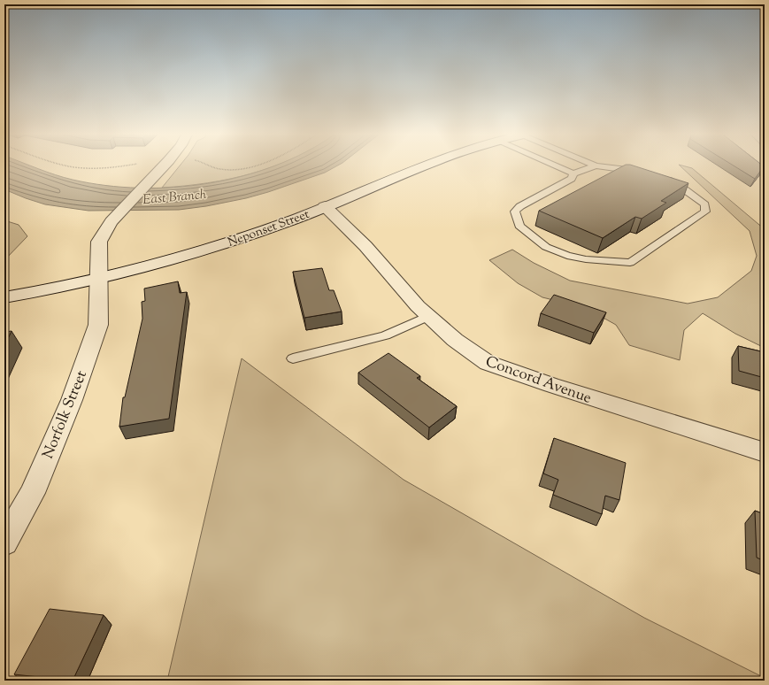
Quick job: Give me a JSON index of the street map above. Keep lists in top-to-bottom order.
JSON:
{
  "streets": {
    "street": ["Neponset Street", "Concord Avenue", "Norfolk Street"]
  },
  "crossings": [
    ["Neponset Street", "Concord Avenue"],
    ["Neponset Street", "Norfolk Street"]
  ],
  "water": ["East Branch"]
}
